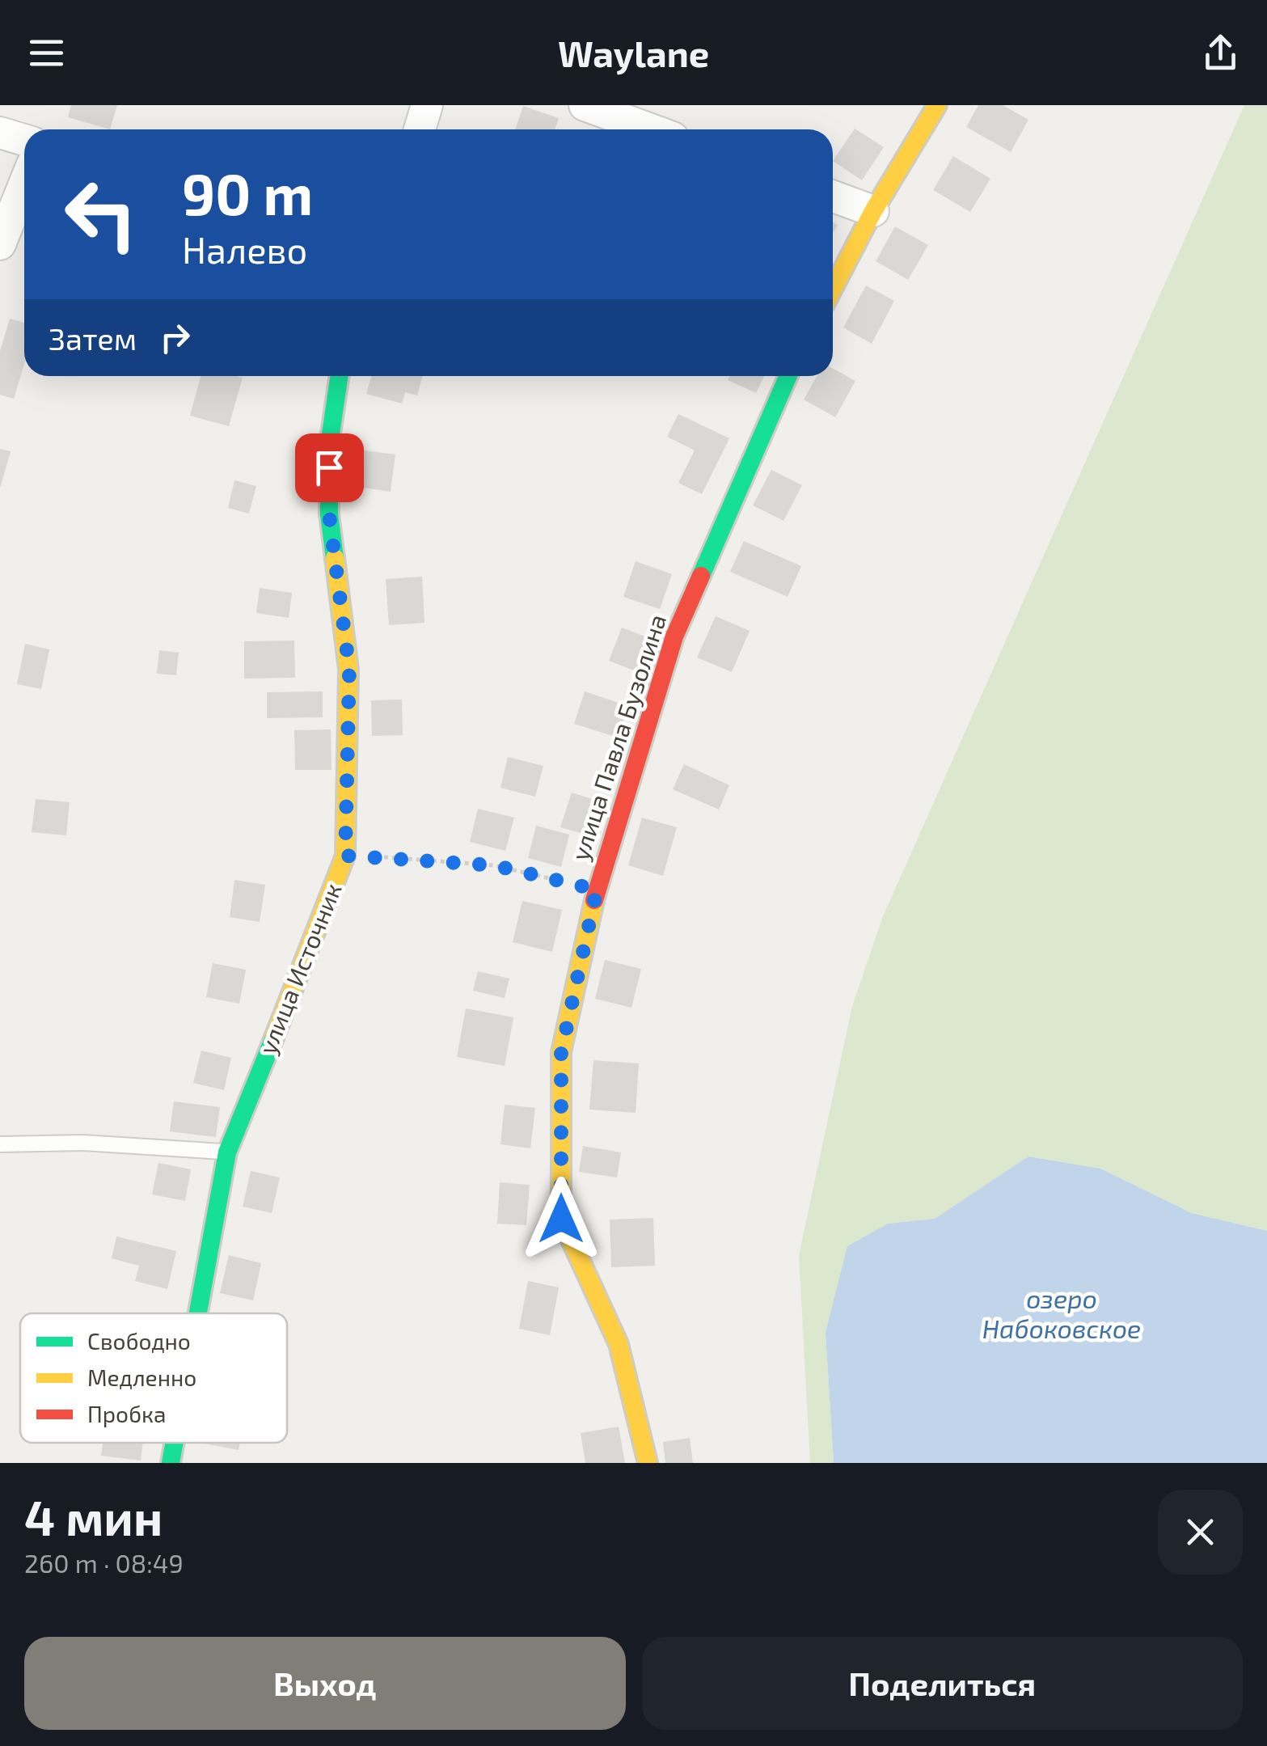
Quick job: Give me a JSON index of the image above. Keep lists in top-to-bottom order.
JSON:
{
  "streets": {
    "street": ["улица Павла Бузолина", "улица Источник"]
  },
  "water": ["озеро Набоковское"],
  "legend": ["Свободно", "Медленно", "Пробка"],
  "page": {
    "header": "Waylane",
    "turn": ["90 m", "Налево"],
    "then": "Затем",
    "heading": ["4 мин", "260 m · 08:49"],
    "buttons": ["Выход", "Поделиться"]
  }
}
